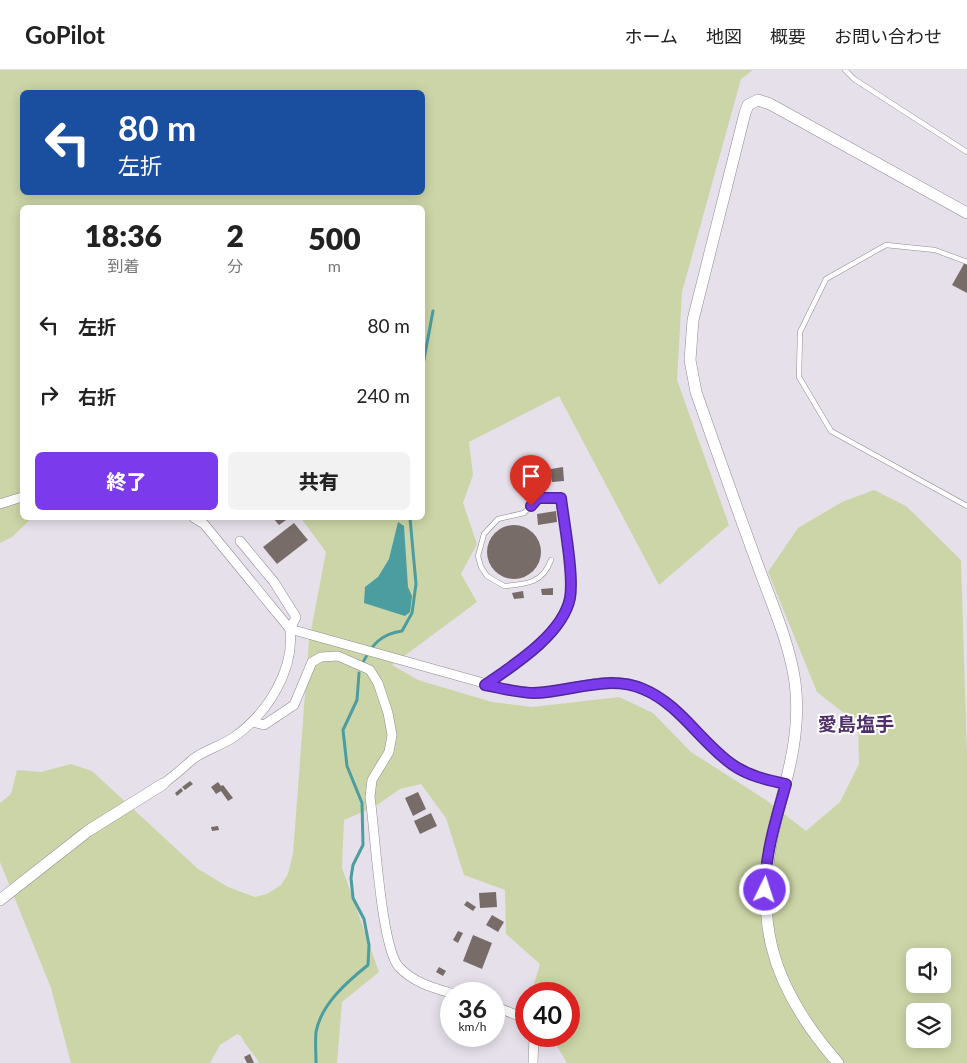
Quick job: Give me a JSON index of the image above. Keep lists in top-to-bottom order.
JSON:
{
  "districts": ["愛島塩手"],
  "page": {
    "header": "GoPilot",
    "nav": [
      "ホーム",
      "地図",
      "概要",
      "お問い合わせ"
    ],
    "turn": ["80 m", "左折"],
    "eta": [
      "18:36",
      "到着",
      "2",
      "分",
      "500",
      "m"
    ],
    "list": [
      {
        "name": "左折",
        "value": "80 m"
      },
      {
        "name": "右折",
        "value": "240 m"
      }
    ],
    "buttons": ["終了", "共有"],
    "speed": "36 km/h",
    "limit": "40"
  }
}
